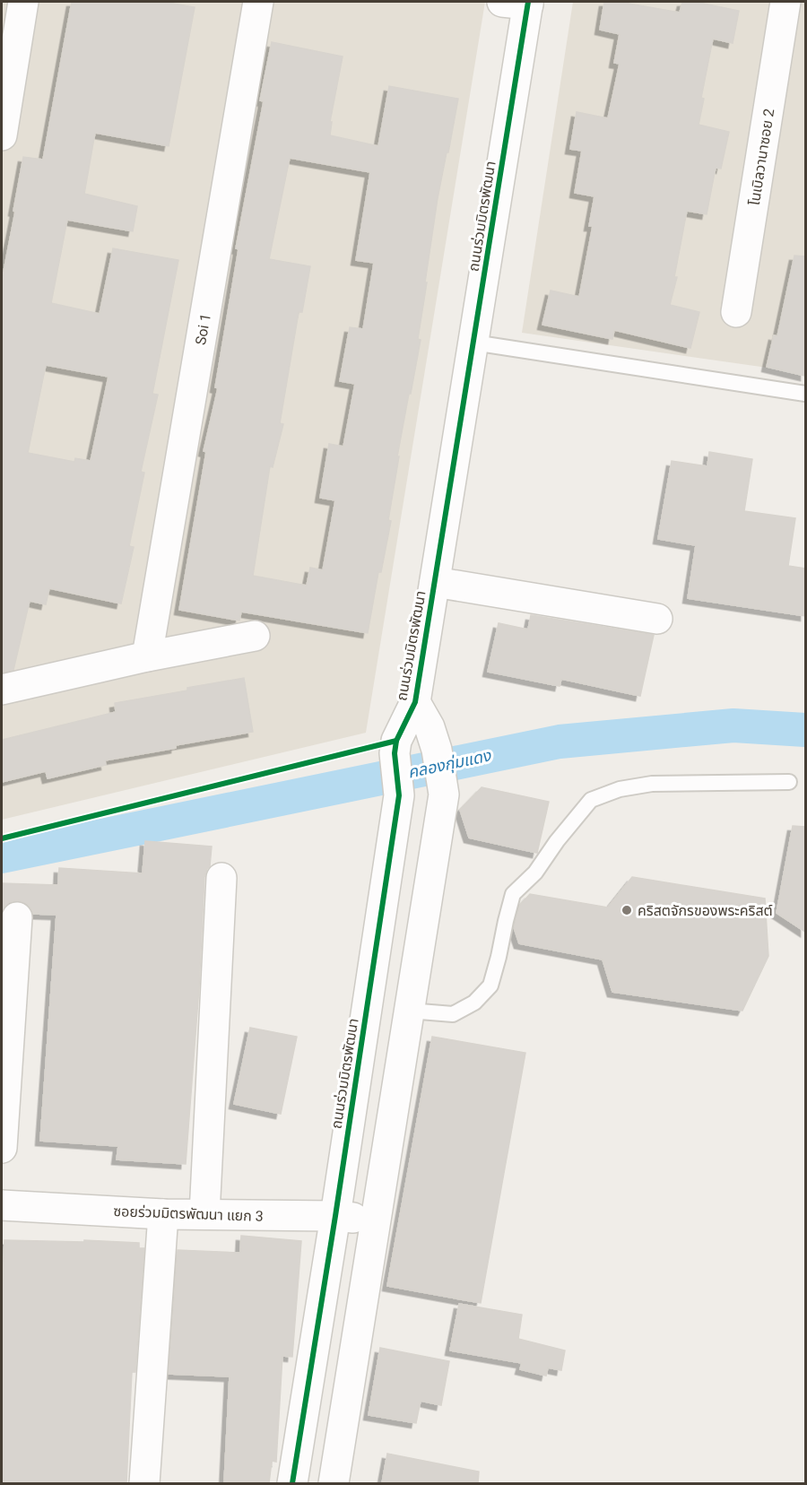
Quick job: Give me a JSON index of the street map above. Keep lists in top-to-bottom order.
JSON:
{
  "streets": {
    "street": [
      "โนเบิลวานาซอย 2",
      "ถนนร่วมมิตรพัฒนา",
      "Soi 1",
      "ซอยร่วมมิตรพัฒนา แยก 3"
    ]
  },
  "crossings": [
    ["ถนนร่วมมิตรพัฒนา", "ซอยร่วมมิตรพัฒนา แยก 3"]
  ],
  "water": ["คลองกุ่มแดง"],
  "places": ["คริสตจักรของพระคริสต์"]
}
